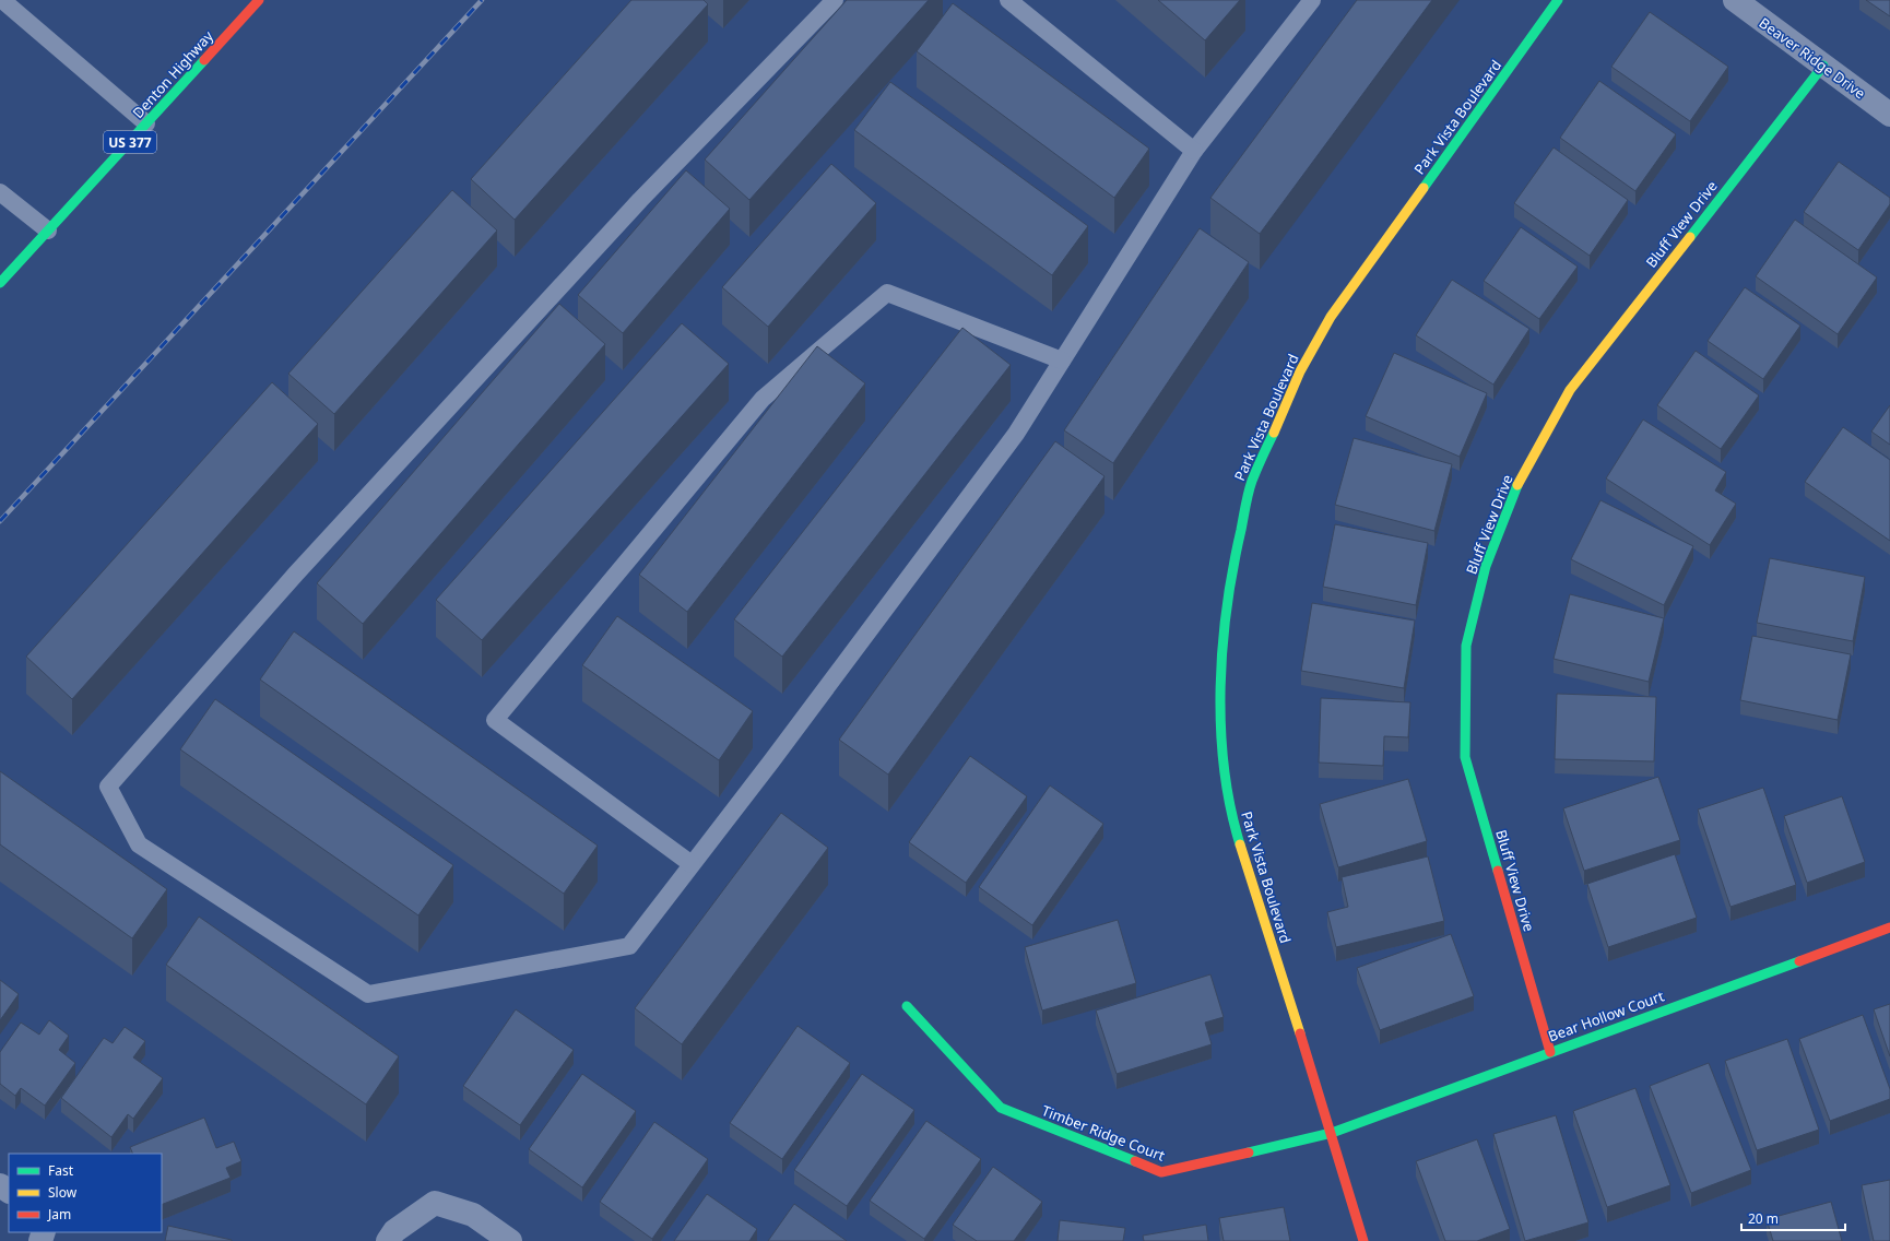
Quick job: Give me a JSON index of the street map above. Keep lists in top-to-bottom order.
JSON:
{
  "streets": {
    "street": [
      "Beaver Ridge Drive",
      "Denton Highway",
      "Park Vista Boulevard",
      "US 377",
      "Bluff View Drive",
      "Bear Hollow Court",
      "Timber Ridge Court"
    ]
  },
  "crossings": [
    ["Beaver Ridge Drive", "Bluff View Drive"],
    ["Park Vista Boulevard", "Bear Hollow Court"],
    ["Park Vista Boulevard", "Timber Ridge Court"],
    ["Bluff View Drive", "Bear Hollow Court"],
    ["Bear Hollow Court", "Timber Ridge Court"]
  ],
  "legend": ["Fast", "Slow", "Jam"],
  "scale_bar": "20 m"
}
